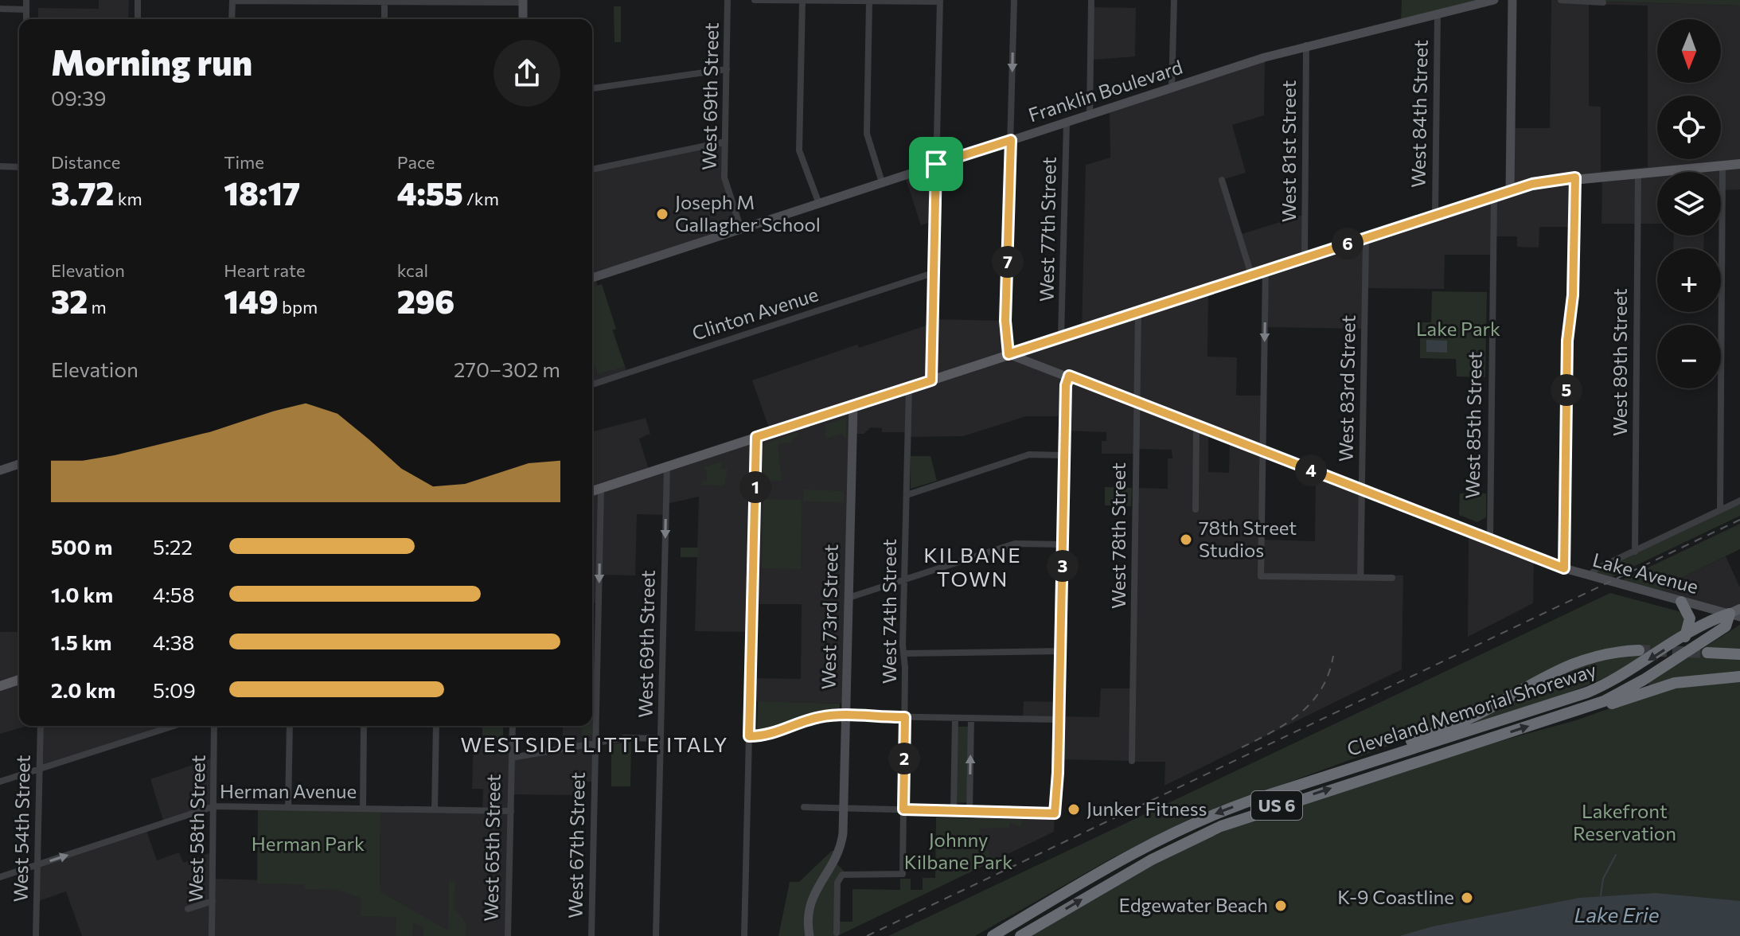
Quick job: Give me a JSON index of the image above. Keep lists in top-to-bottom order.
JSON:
{
  "streets": {
    "highway": ["Cleveland Memorial Shoreway", "US 6"],
    "street": [
      "Franklin Boulevard",
      "West 69th Street",
      "West 84th Street",
      "West 81st Street",
      "West 77th Street",
      "Clinton Avenue",
      "West 89th Street",
      "West 83rd Street",
      "West 85th Street",
      "West 78th Street",
      "Lake Avenue",
      "West 74th Street",
      "West 73rd Street",
      "Herman Avenue",
      "West 54th Street",
      "West 58th Street",
      "West 67th Street",
      "West 65th Street"
    ]
  },
  "crossings": [
    ["Franklin Boulevard", "West 69th Street"],
    ["Franklin Boulevard", "West 84th Street"],
    ["Franklin Boulevard", "West 81st Street"],
    ["Franklin Boulevard", "West 77th Street"],
    ["West 83rd Street", "Lake Avenue"],
    ["West 85th Street", "Lake Avenue"],
    ["West 78th Street", "Lake Avenue"],
    ["Lake Avenue", "Cleveland Memorial Shoreway"],
    ["Herman Avenue", "West 54th Street"],
    ["Herman Avenue", "West 58th Street"],
    ["Herman Avenue", "West 65th Street"]
  ],
  "one_way": ["West 69th Street", "Herman Avenue", "West 67th Street"],
  "districts": ["KILBANE TOWN", "WESTSIDE LITTLE ITALY"],
  "water": ["Lake Erie"],
  "parks": [
    "Lake Park",
    "Lakefront Reservation",
    "Johnny Kilbane Park",
    "Herman Park"
  ],
  "places": [
    "Joseph M Gallagher School",
    "78th Street Studios",
    "Junker Fitness",
    "K-9 Coastline",
    "Edgewater Beach"
  ],
  "north": "bottom",
  "page": {
    "map_buttons": ["+", "−"],
    "heading": ["Morning run", "09:39"],
    "stats": [
      ["Distance", "3.72 km"],
      ["Time", "18:17"],
      ["Pace", "4:55 /km"],
      ["Elevation", "32 m"],
      ["Heart rate", "149 bpm"],
      ["kcal", "296"]
    ],
    "pins": [
      "6",
      "7",
      "5",
      "4",
      "1",
      "3",
      "2"
    ],
    "chart": ["Elevation", "270–302 m"],
    "list": [
      {
        "name": "500 m",
        "note": "5:22"
      },
      {
        "name": "1.0 km",
        "note": "4:58"
      },
      {
        "name": "1.5 km",
        "note": "4:38"
      },
      {
        "name": "2.0 km",
        "note": "5:09"
      }
    ]
  }
}
